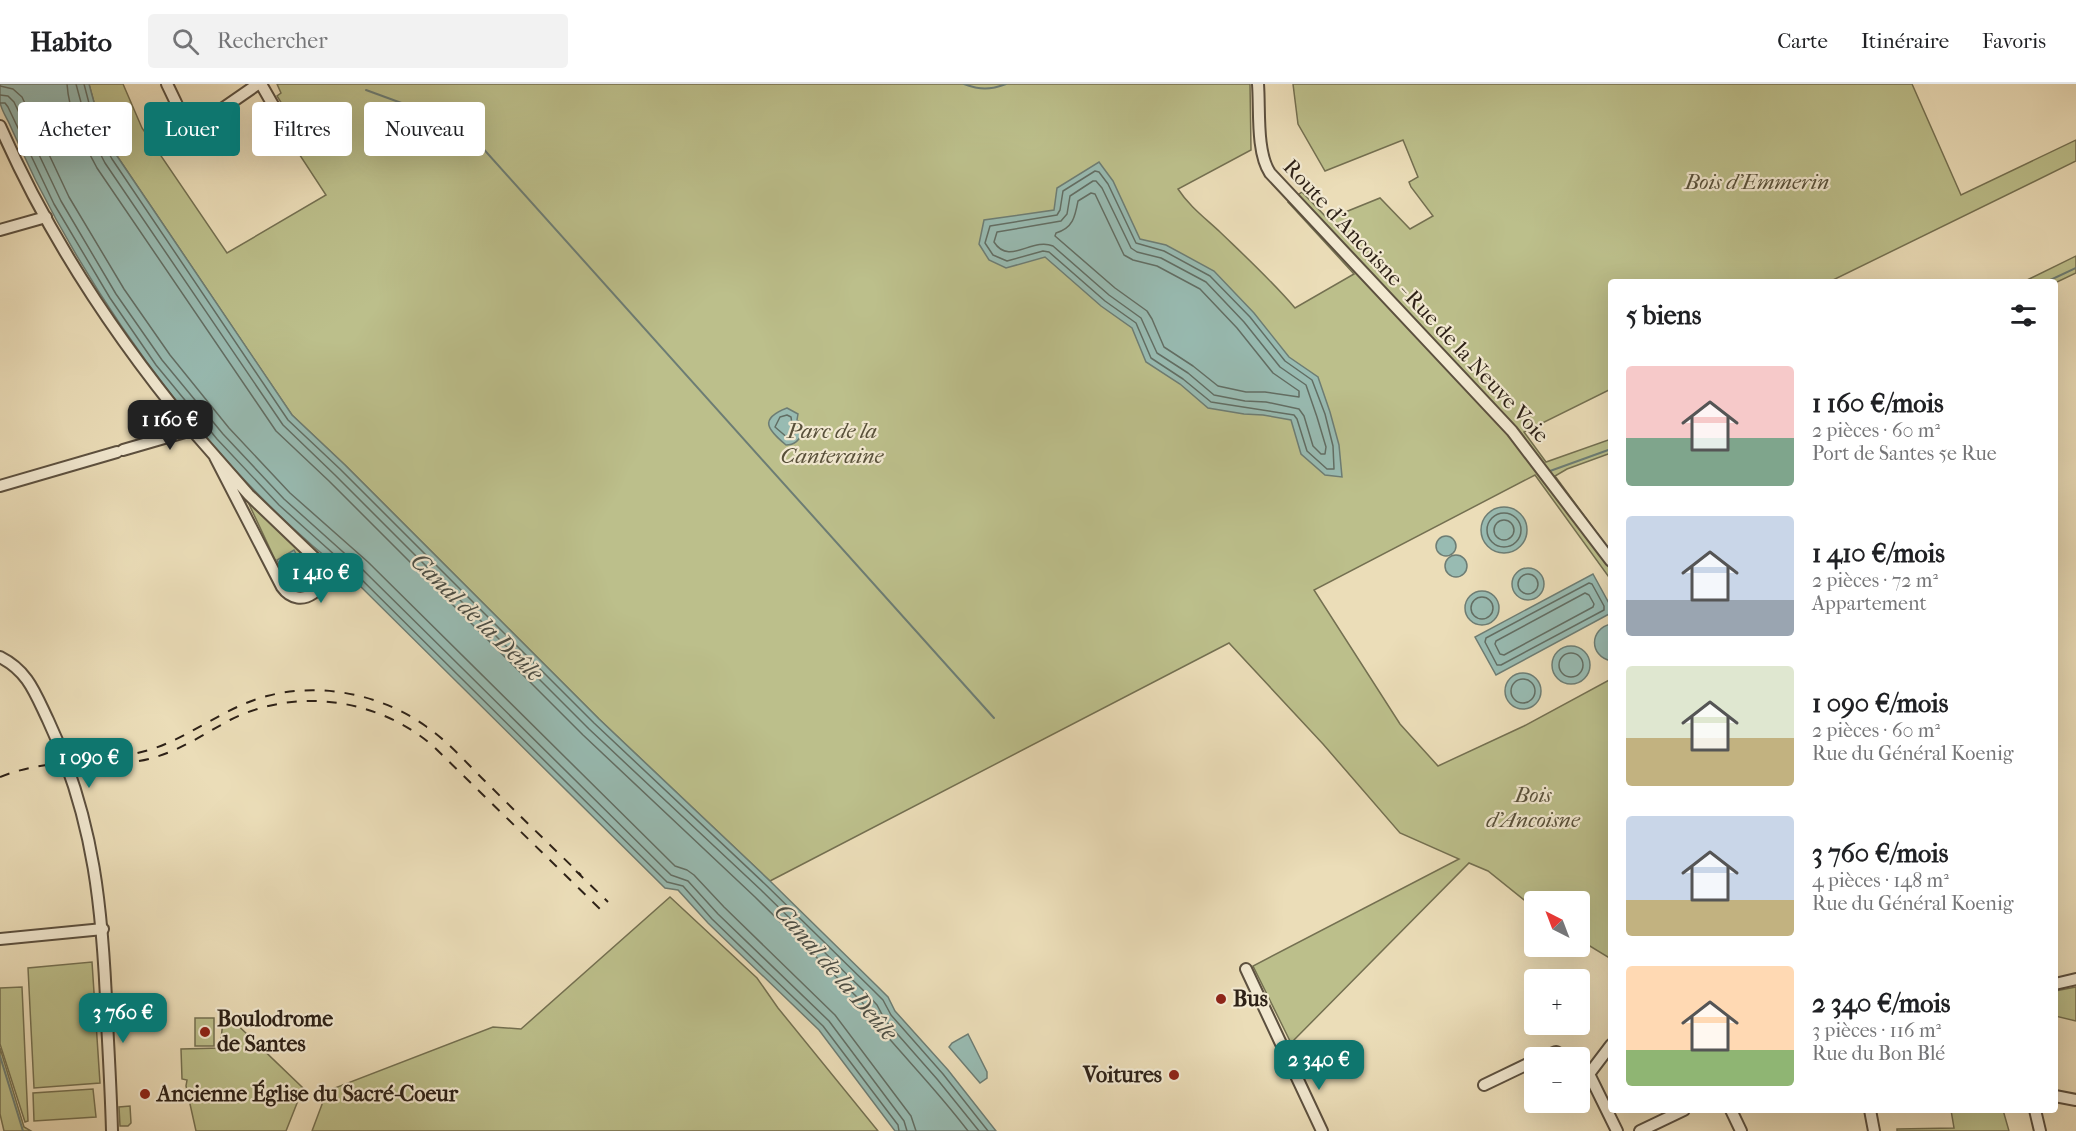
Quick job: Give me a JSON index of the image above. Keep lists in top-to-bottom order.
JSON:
{
  "streets": {
    "street": ["Route d'Ancoisne - Rue de la Neuve Voie"]
  },
  "water": ["Canal de la Deûle"],
  "parks": ["Bois d'Emmerin", "Parc de la Canteraine", "Bois d'Ancoisne"],
  "places": [
    "Bus",
    "Boulodrome de Santes",
    "Voitures",
    "Ancienne Église du Sacré-Coeur"
  ],
  "north": "top left",
  "page": {
    "header": "Habito",
    "search": "Rechercher",
    "nav": ["Carte", "Itinéraire", "Favoris"],
    "chip": [
      "Acheter",
      "Louer",
      "Filtres",
      "Nouveau"
    ],
    "heading": "5 biens",
    "list": [
      {
        "name": "1 160 €/mois",
        "note": "2 pièces · 60 m² · Port de Santes 5e Rue"
      },
      {
        "name": "1 410 €/mois",
        "note": "2 pièces · 72 m² · Appartement"
      },
      {
        "name": "1 090 €/mois",
        "note": "2 pièces · 60 m² · Rue du Général Koenig"
      },
      {
        "name": "3 760 €/mois",
        "note": "4 pièces · 148 m² · Rue du Général Koenig"
      },
      {
        "name": "2 340 €/mois",
        "note": "3 pièces · 116 m² · Rue du Bon Blé"
      }
    ],
    "price": [
      "1 160 €",
      "1 410 €",
      "1 090 €",
      "3 760 €",
      "2 340 €"
    ],
    "map_buttons": ["+", "−"]
  }
}
